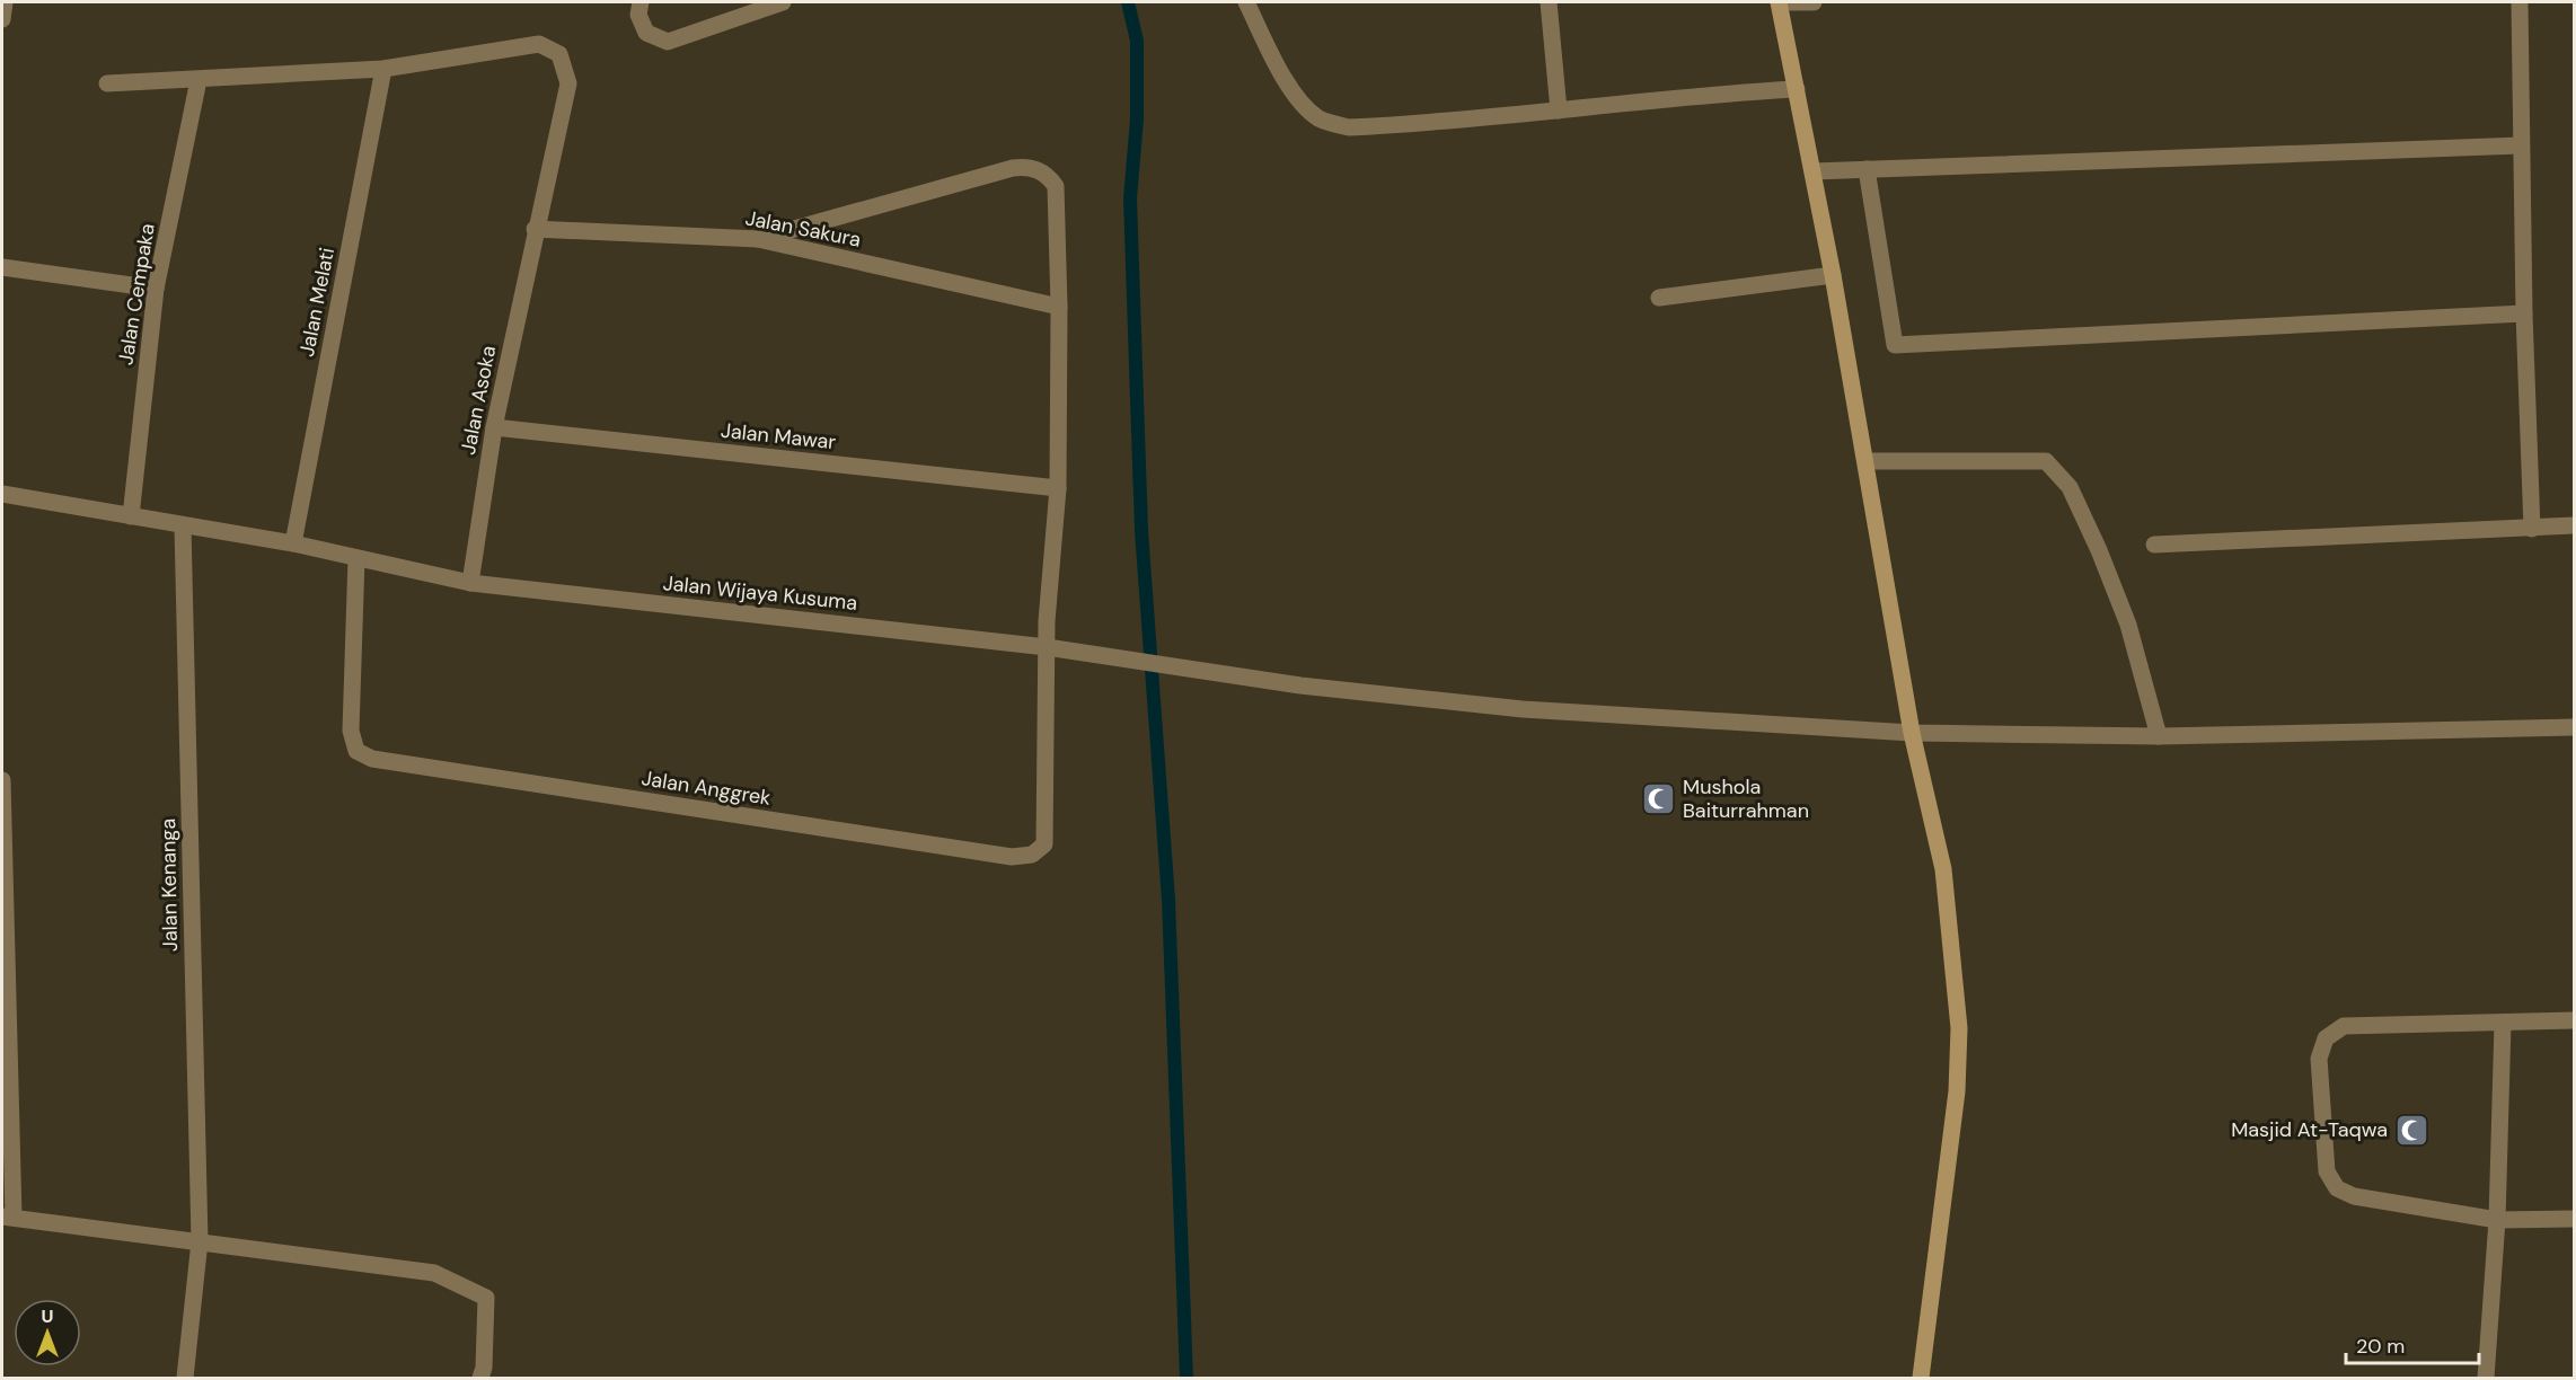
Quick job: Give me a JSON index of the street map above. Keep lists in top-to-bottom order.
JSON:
{
  "streets": {
    "street": [
      "Jalan Sakura",
      "Jalan Cempaka",
      "Jalan Melati",
      "Jalan Asoka",
      "Jalan Mawar",
      "Jalan Wijaya Kusuma",
      "Jalan Anggrek",
      "Jalan Kenanga"
    ]
  },
  "crossings": [
    ["Jalan Sakura", "Jalan Asoka"],
    ["Jalan Cempaka", "Jalan Asoka"],
    ["Jalan Cempaka", "Jalan Wijaya Kusuma"],
    ["Jalan Melati", "Jalan Asoka"],
    ["Jalan Melati", "Jalan Wijaya Kusuma"],
    ["Jalan Asoka", "Jalan Mawar"],
    ["Jalan Asoka", "Jalan Wijaya Kusuma"],
    ["Jalan Wijaya Kusuma", "Jalan Anggrek"],
    ["Jalan Wijaya Kusuma", "Jalan Kenanga"]
  ],
  "places": {
    "mosque": ["Mushola Baiturrahman", "Masjid At-Taqwa"]
  },
  "scale_bar": "20 m",
  "north": "top"
}
